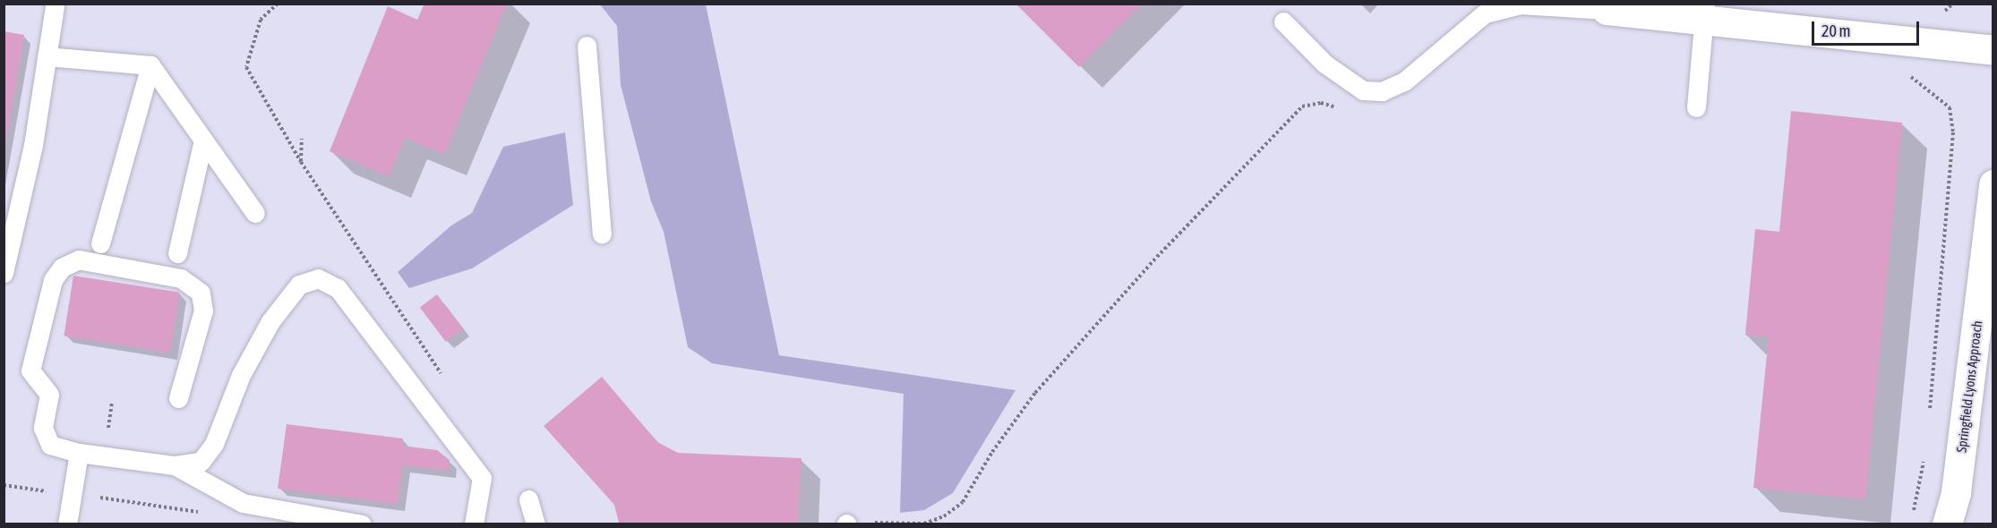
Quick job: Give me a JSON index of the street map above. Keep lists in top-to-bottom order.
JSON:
{
  "streets": {
    "street": ["Springfield Lyons Approach"]
  },
  "scale_bar": "20 m"
}
